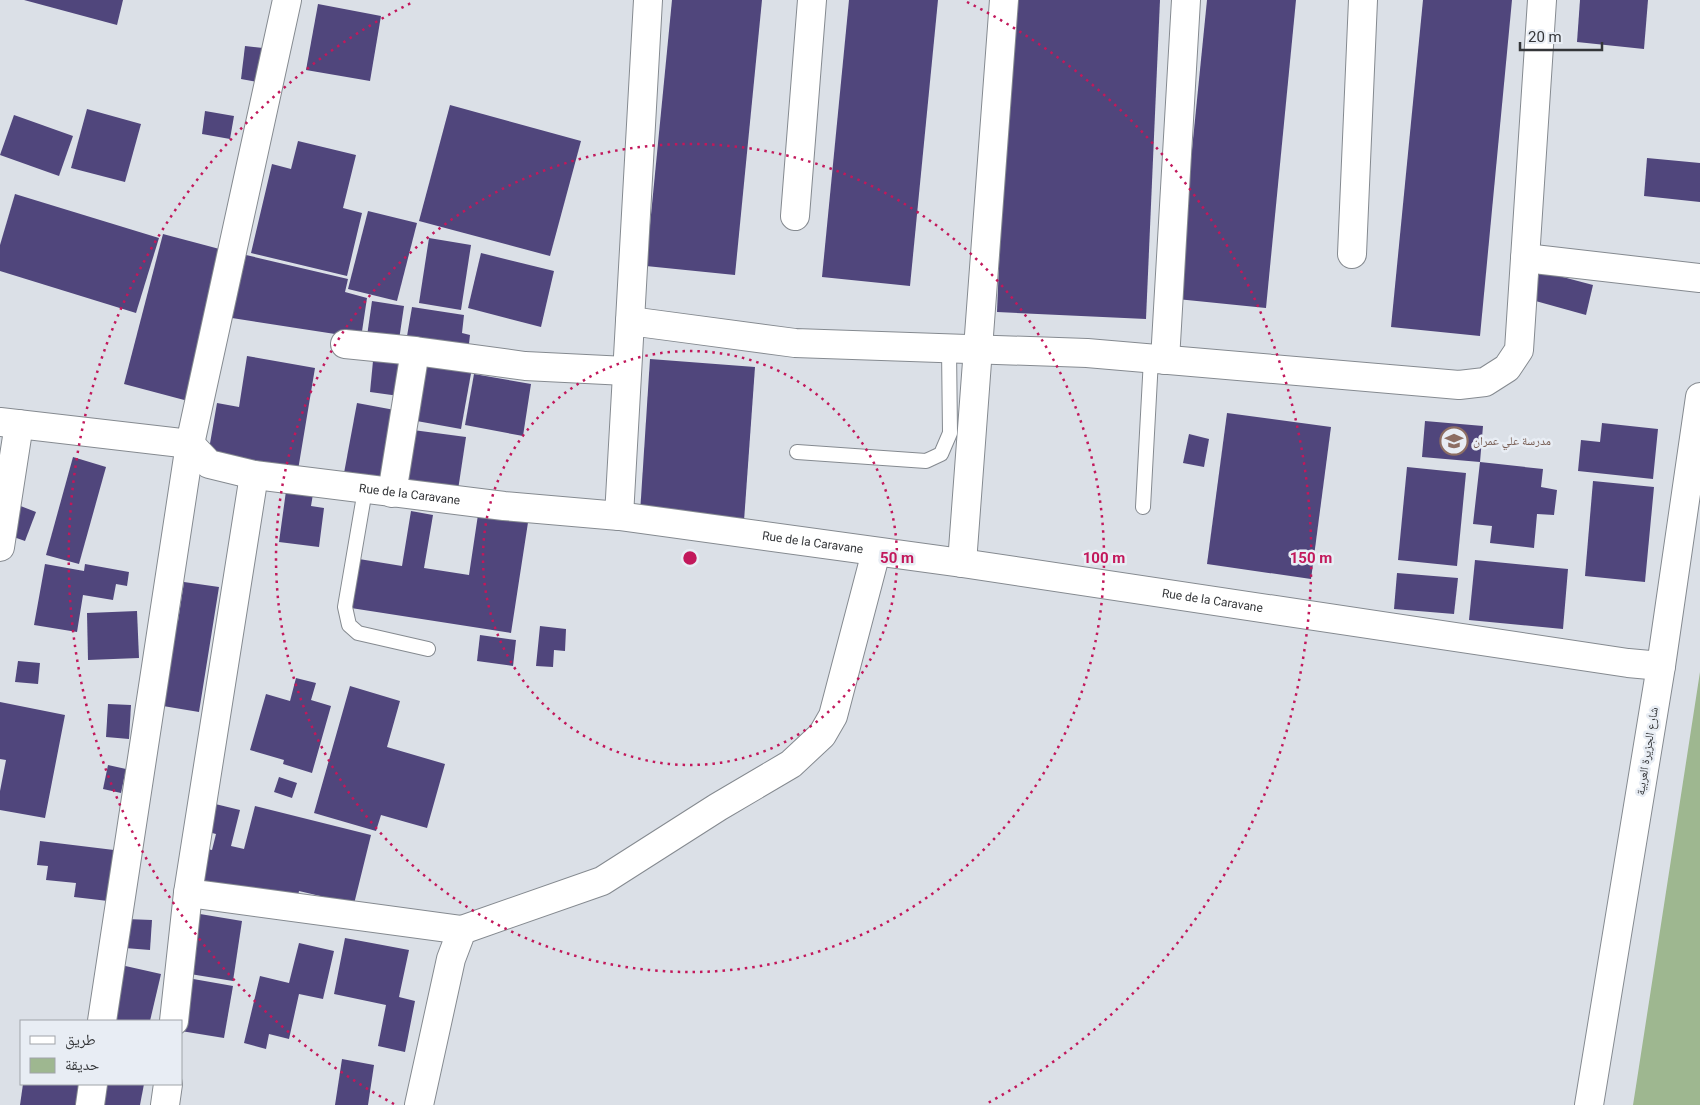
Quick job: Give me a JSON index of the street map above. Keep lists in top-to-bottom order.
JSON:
{
  "streets": {
    "street": ["Rue de la Caravane", "شارع الجزيرة العربية"]
  },
  "crossings": [
    ["Rue de la Caravane", "شارع الجزيرة العربية"]
  ],
  "places": {
    "school or university": ["مدرسة علي عمران"]
  },
  "legend": ["طريق", "حديقة"],
  "scale_bar": "20 m",
  "rings": ["50 m", "100 m", "150 m"]
}
